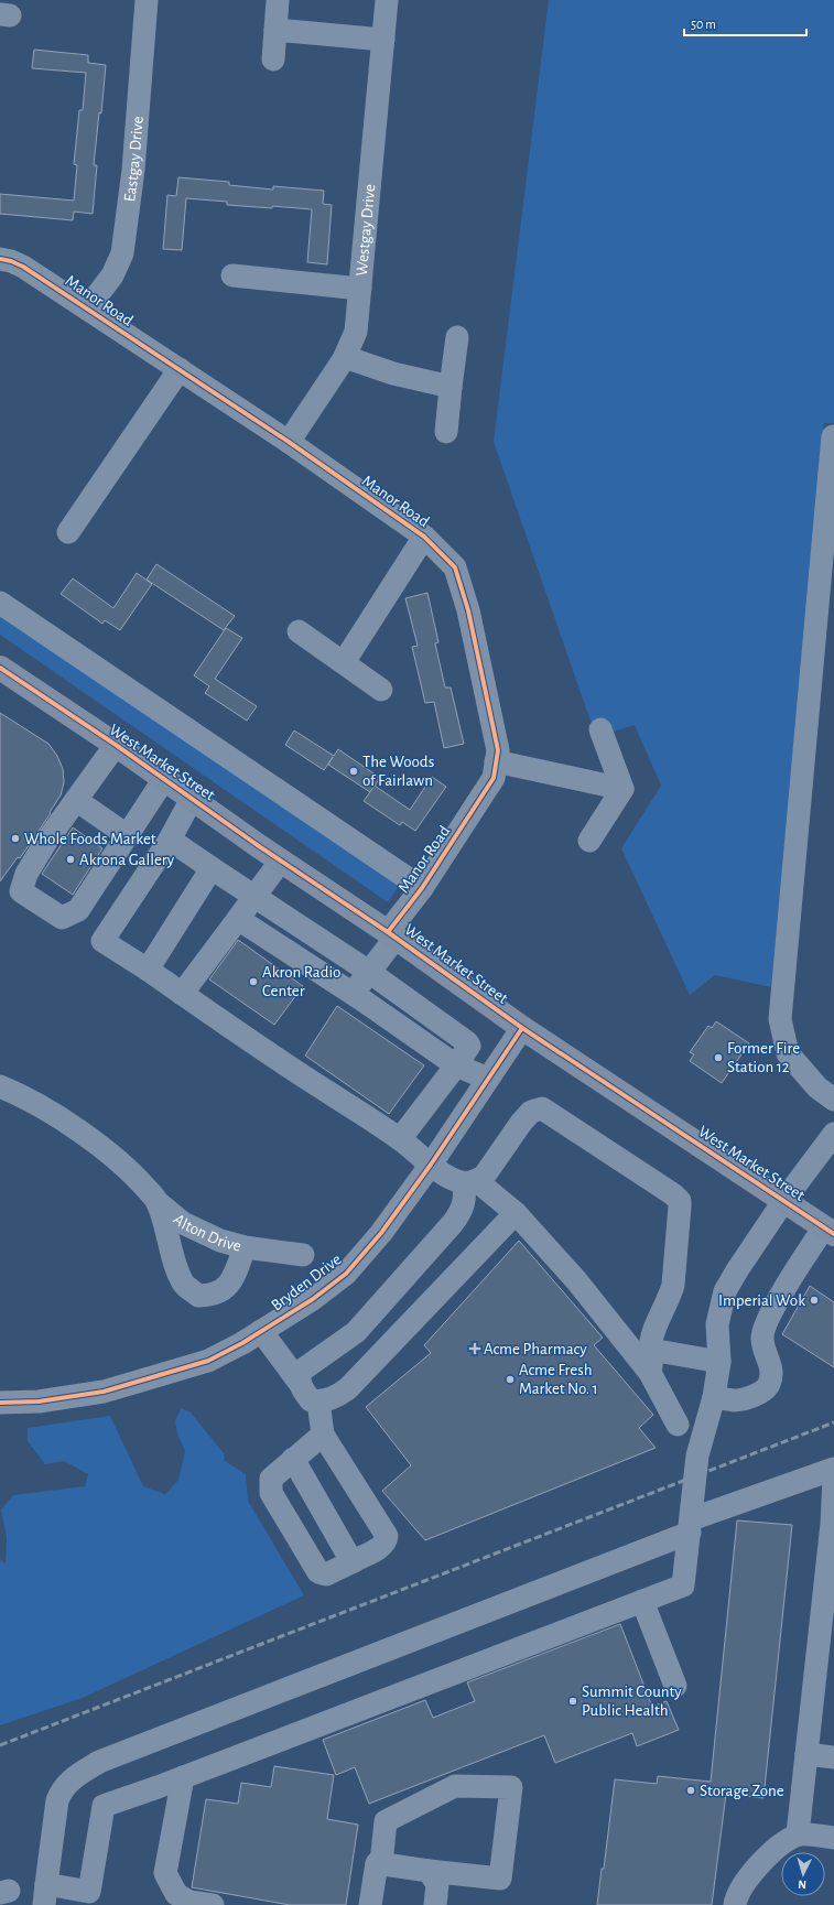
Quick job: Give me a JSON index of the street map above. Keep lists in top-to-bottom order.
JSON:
{
  "streets": {
    "main road": ["West Market Street"],
    "street": [
      "Eastgay Drive",
      "Westgay Drive",
      "Manor Road",
      "Alton Drive",
      "Bryden Drive"
    ]
  },
  "crossings": [
    ["Eastgay Drive", "Manor Road"],
    ["Westgay Drive", "Manor Road"],
    ["Manor Road", "West Market Street"],
    ["West Market Street", "Bryden Drive"]
  ],
  "places": {
    "other": [
      "The Woods of Fairlawn",
      "Whole Foods Market",
      "Akrona Gallery",
      "Akron Radio Center",
      "Former Fire Station 12",
      "Imperial Wok",
      "Acme Fresh Market No. 1",
      "Summit County Public Health",
      "Storage Zone"
    ],
    "health": ["Acme Pharmacy"]
  },
  "scale_bar": "50 m",
  "north": "bottom"
}
